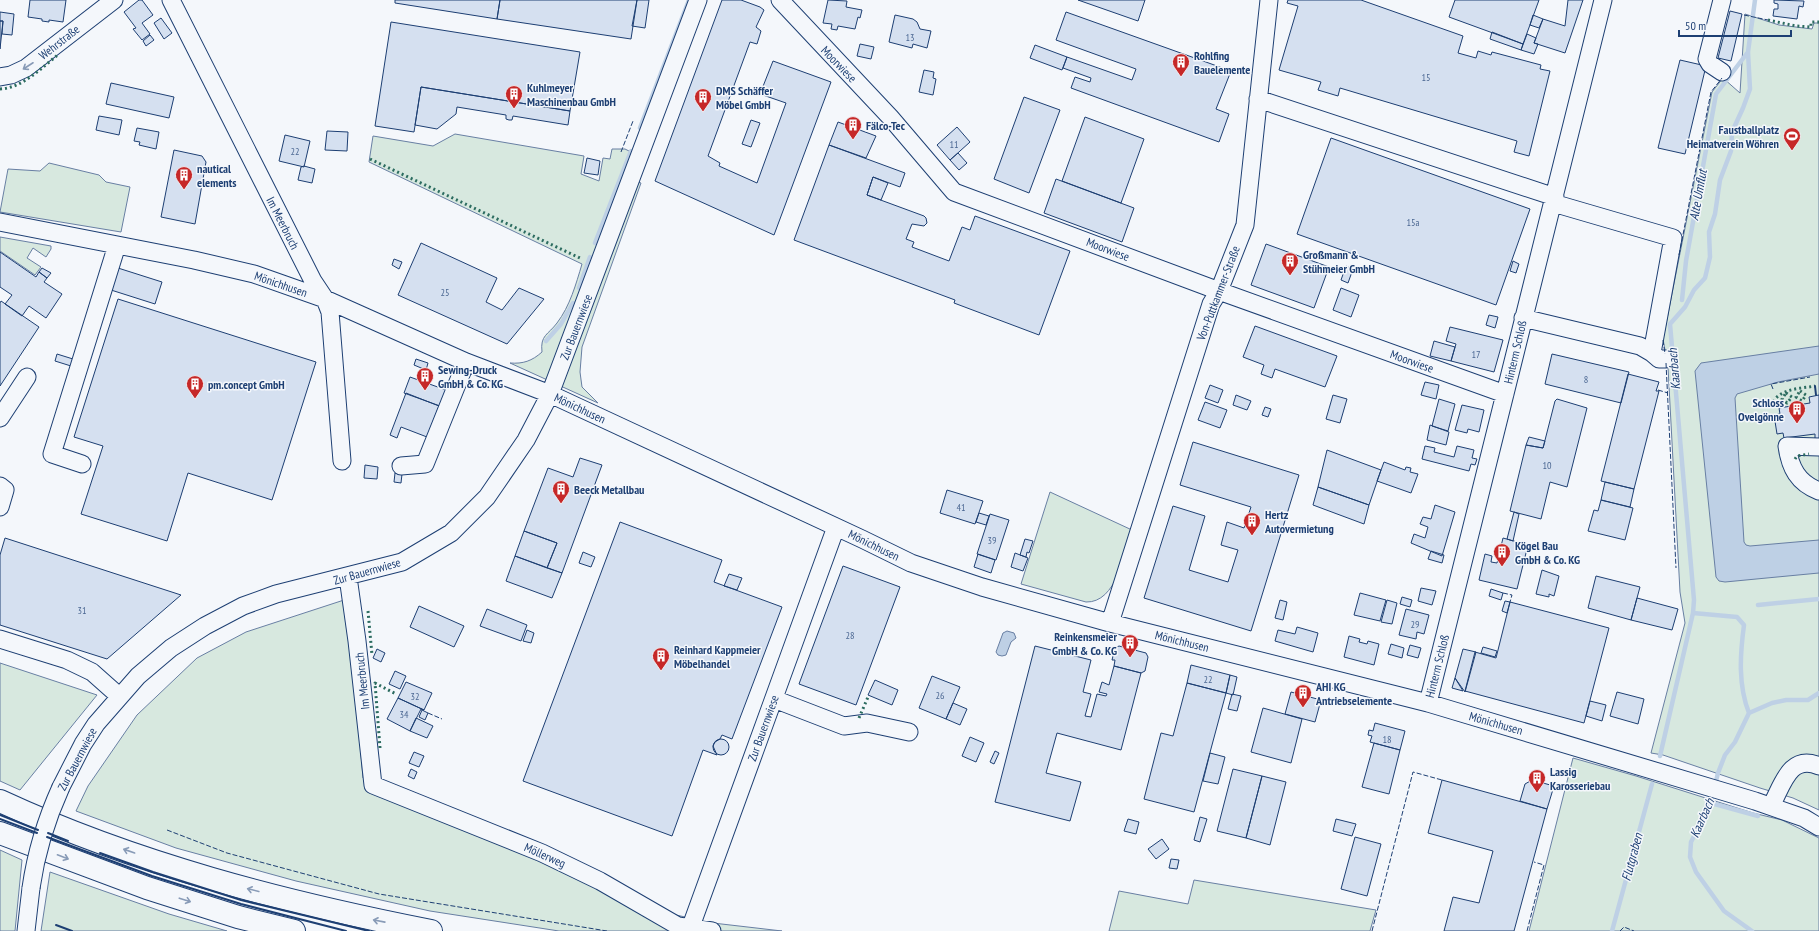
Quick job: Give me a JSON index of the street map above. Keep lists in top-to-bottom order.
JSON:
{
  "streets": {
    "street": [
      "Wehrstraße",
      "Moorwiese",
      "Im Meerbruch",
      "Mönichhusen",
      "Von-Puttkammer-Straße",
      "Zur Bauernwiese",
      "Hinterm Schloß",
      "Möllerweg"
    ]
  },
  "crossings": [
    ["Moorwiese", "Von-Puttkammer-Straße"],
    ["Moorwiese", "Hinterm Schloß"],
    ["Im Meerbruch", "Mönichhusen"],
    ["Im Meerbruch", "Zur Bauernwiese"],
    ["Im Meerbruch", "Möllerweg"],
    ["Mönichhusen", "Von-Puttkammer-Straße"],
    ["Mönichhusen", "Zur Bauernwiese"],
    ["Mönichhusen", "Hinterm Schloß"],
    ["Zur Bauernwiese", "Möllerweg"]
  ],
  "one_way": ["Wehrstraße"],
  "water": ["Alte Umflut", "Kaarbach", "Flutgraben"],
  "places": {
    "building": [
      "Rohlfing Bauelemente",
      "Kuhlmeyer Maschinenbau GmbH",
      "DMS Schäffer Möbel GmbH",
      "Fälco-Tec",
      "nautical elements",
      "Großmann & Stühmeier GmbH",
      "Sewing-Druck GmbH & Co. KG",
      "pm.concept GmbH",
      "Schloss Ovelgönne",
      "Beeck Metallbau",
      "Hertz Autovermietung",
      "Kögel Bau GmbH & Co. KG",
      "Reinkensmeier GmbH & Co. KG",
      "Reinhard Kappmeier Möbelhandel",
      "AHI KG Antriebselemente",
      "Lassig Karosseriebau"
    ],
    "sports": ["Faustballplatz Heimatverein Wöhren"]
  },
  "house_numbers": [
    "13",
    "15",
    "11",
    "22",
    "15a",
    "25",
    "17",
    "8",
    "10",
    "41",
    "39",
    "31",
    "29",
    "28",
    "22",
    "26",
    "32",
    "34",
    "18"
  ],
  "scale_bar": "50 m"
}
